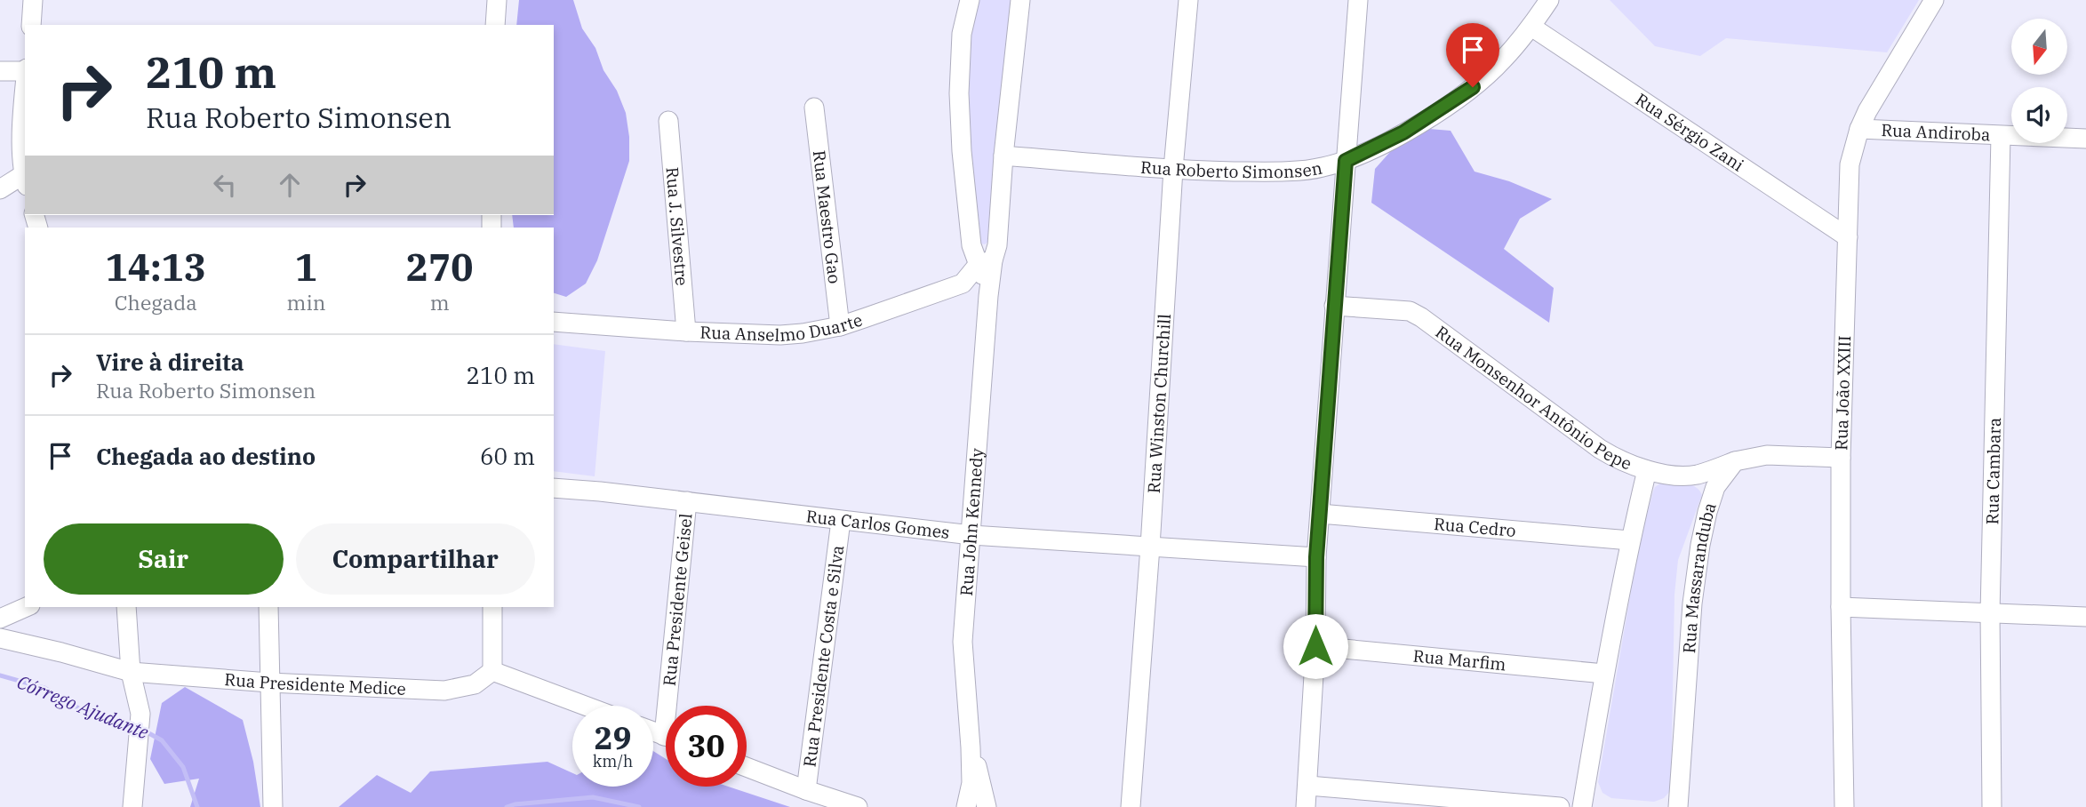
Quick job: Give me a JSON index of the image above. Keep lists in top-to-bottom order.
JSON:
{
  "streets": {
    "street": [
      "Rua Sérgio Zani",
      "Rua Andiroba",
      "Rua Roberto Simonsen",
      "Rua Maestro Gao",
      "Rua J. Silvestre",
      "Rua Anselmo Duarte",
      "Rua João XXIII",
      "Rua Monsenhor Antônio Pepe",
      "Rua Winston Churchill",
      "Rua Cambara",
      "Rua John Kennedy",
      "Rua Carlos Gomes",
      "Rua Cedro",
      "Rua Massaranduba",
      "Rua Presidente Geisel",
      "Rua Presidente Costa e Silva",
      "Rua Marfim",
      "Rua Presidente Medice"
    ]
  },
  "crossings": [
    ["Rua Sérgio Zani", "Rua Roberto Simonsen"],
    ["Rua Sérgio Zani", "Rua João XXIII"],
    ["Rua Andiroba", "Rua João XXIII"],
    ["Rua Andiroba", "Rua Cambara"],
    ["Rua Roberto Simonsen", "Rua Winston Churchill"],
    ["Rua Roberto Simonsen", "Rua John Kennedy"],
    ["Rua Maestro Gao", "Rua Anselmo Duarte"],
    ["Rua J. Silvestre", "Rua Anselmo Duarte"],
    ["Rua Anselmo Duarte", "Rua John Kennedy"],
    ["Rua Monsenhor Antônio Pepe", "Rua Massaranduba"],
    ["Rua Winston Churchill", "Rua Carlos Gomes"],
    ["Rua John Kennedy", "Rua Carlos Gomes"],
    ["Rua Carlos Gomes", "Rua Presidente Geisel"],
    ["Rua Carlos Gomes", "Rua Presidente Costa e Silva"]
  ],
  "water": ["Córrego Ajudante"],
  "north": "bottom",
  "page": {
    "turn": ["210 m", "Rua Roberto Simonsen"],
    "eta": [
      "14:13",
      "Chegada",
      "1",
      "min",
      "270",
      "m"
    ],
    "list": [
      {
        "name": "Vire à direita",
        "note": "Rua Roberto Simonsen",
        "value": "210 m"
      },
      {
        "name": "Chegada ao destino",
        "value": "60 m"
      }
    ],
    "buttons": ["Sair", "Compartilhar"],
    "speed": "29 km/h",
    "limit": "30"
  }
}
